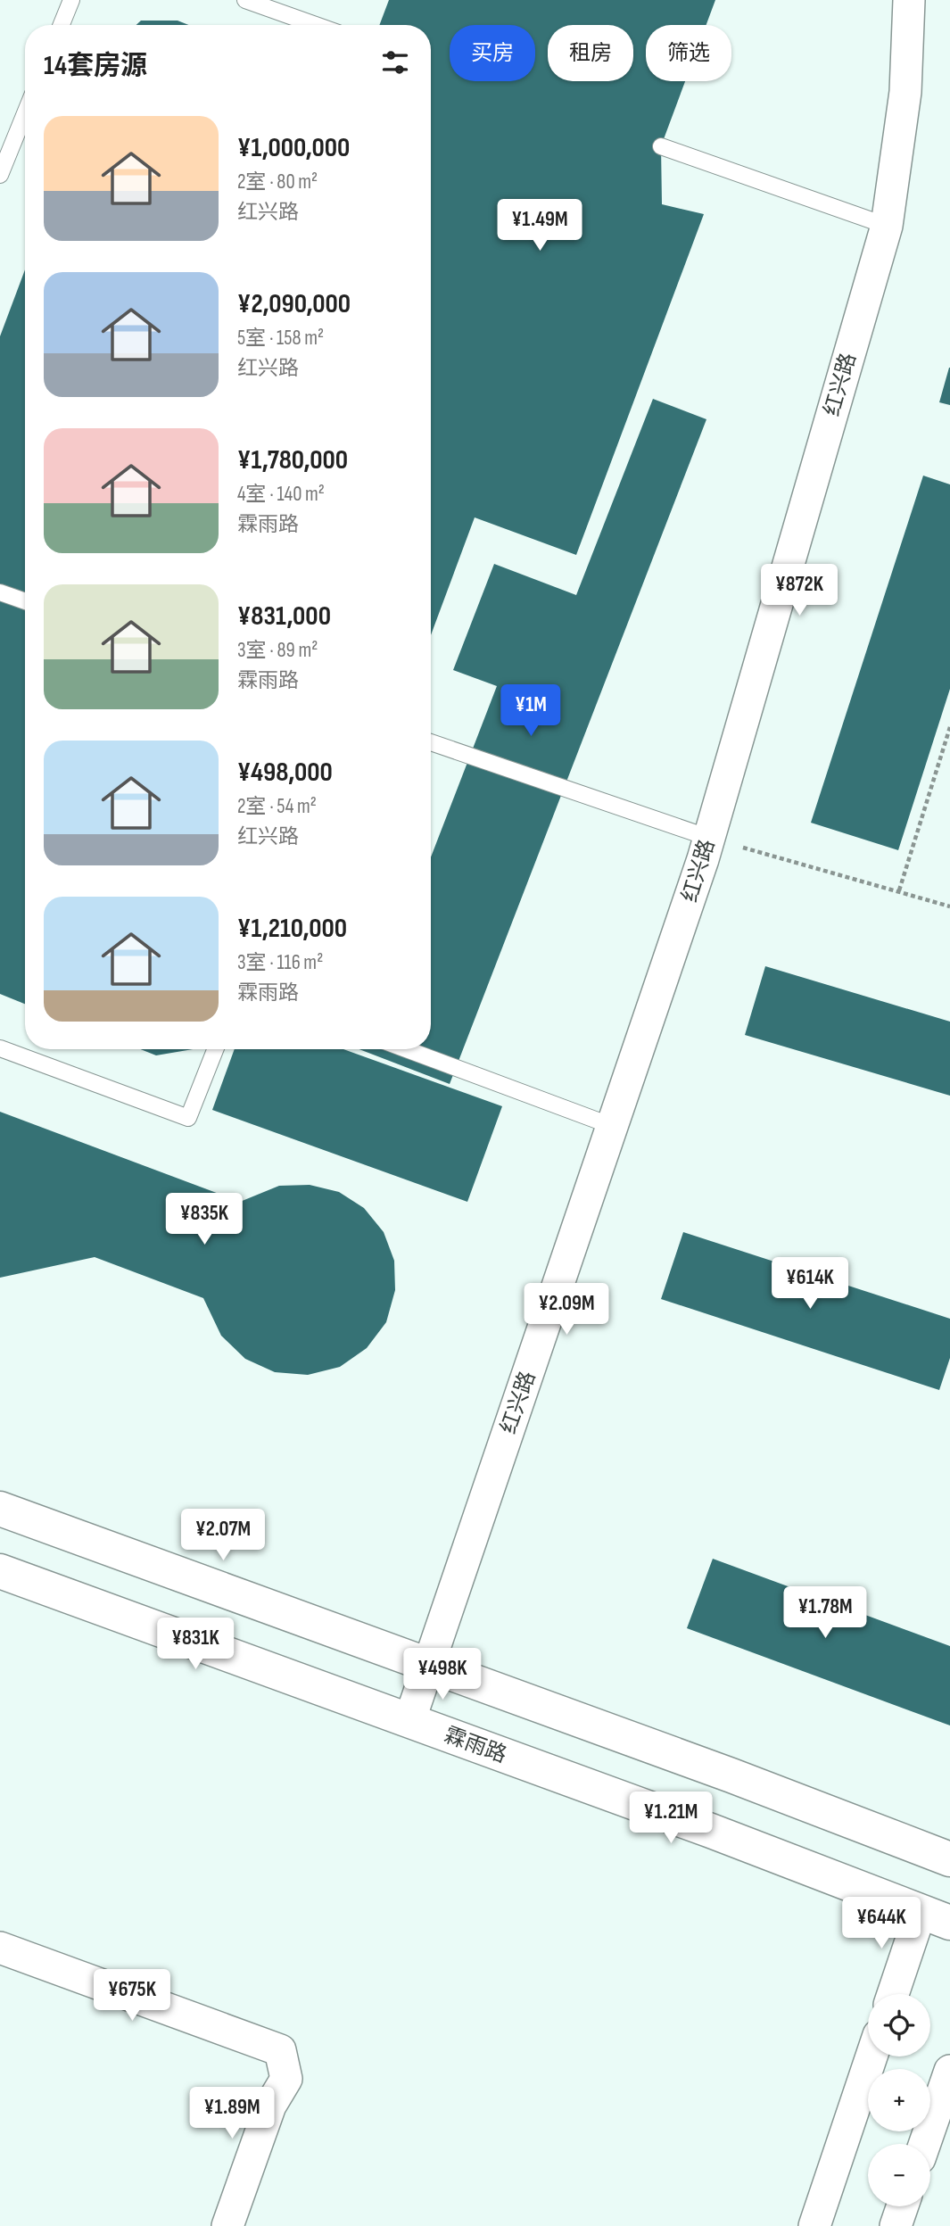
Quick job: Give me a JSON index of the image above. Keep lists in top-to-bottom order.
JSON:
{
  "streets": {
    "main road": ["霖雨路"],
    "street": ["红兴路"]
  },
  "crossings": [
    ["红兴路", "霖雨路"]
  ],
  "page": {
    "chip": ["买房", "租房", "筛选"],
    "heading": "14套房源",
    "list": [
      {
        "name": "¥1,000,000",
        "note": "2室 · 80 m² · 红兴路"
      },
      {
        "name": "¥2,090,000",
        "note": "5室 · 158 m² · 红兴路"
      },
      {
        "name": "¥1,780,000",
        "note": "4室 · 140 m² · 霖雨路"
      },
      {
        "name": "¥831,000",
        "note": "3室 · 89 m² · 霖雨路"
      },
      {
        "name": "¥498,000",
        "note": "2室 · 54 m² · 红兴路"
      },
      {
        "name": "¥1,210,000",
        "note": "3室 · 116 m² · 霖雨路"
      }
    ],
    "price": [
      "¥1.49M",
      "¥872K",
      "¥1M",
      "¥835K",
      "¥614K",
      "¥2.09M",
      "¥2.07M",
      "¥1.78M",
      "¥831K",
      "¥498K",
      "¥1.21M",
      "¥644K",
      "¥675K",
      "¥1.89M"
    ],
    "map_buttons": ["+", "−"]
  }
}
